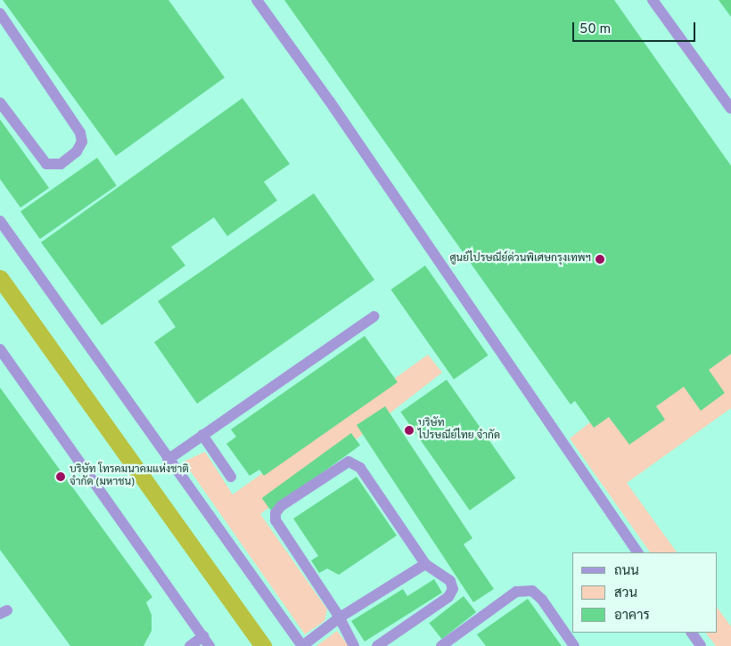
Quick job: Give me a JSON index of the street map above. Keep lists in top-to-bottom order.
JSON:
{
  "places": ["ศูนย์ไปรษณีย์ด่วนพิเศษกรุงเทพฯ", "บริษัท ไปรษณีย์ไทย จำกัด", "บริษัท โทรคมนาคมแห่งชาติ จำกัด (มหาชน)"],
  "legend": ["ถนน", "สวน", "อาคาร"],
  "scale_bar": "50 m"
}
